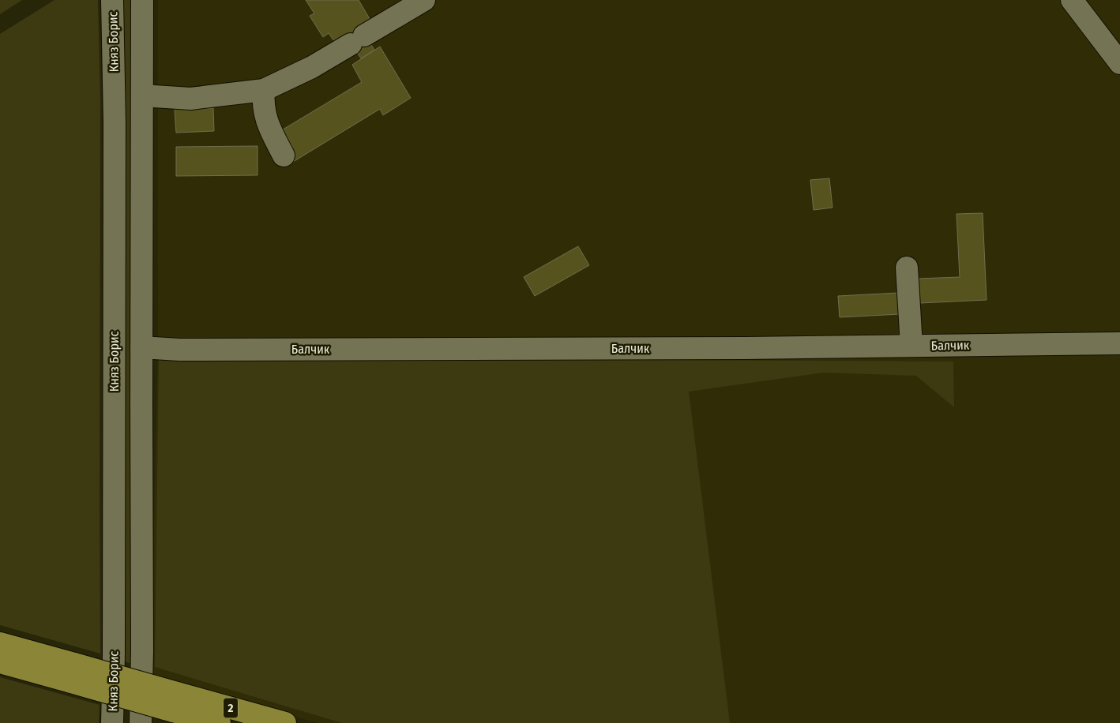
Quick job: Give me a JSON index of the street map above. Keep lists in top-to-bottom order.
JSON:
{
  "streets": {
    "main road": ["2"],
    "street": ["Княз Борис", "Балчик"]
  }
}
